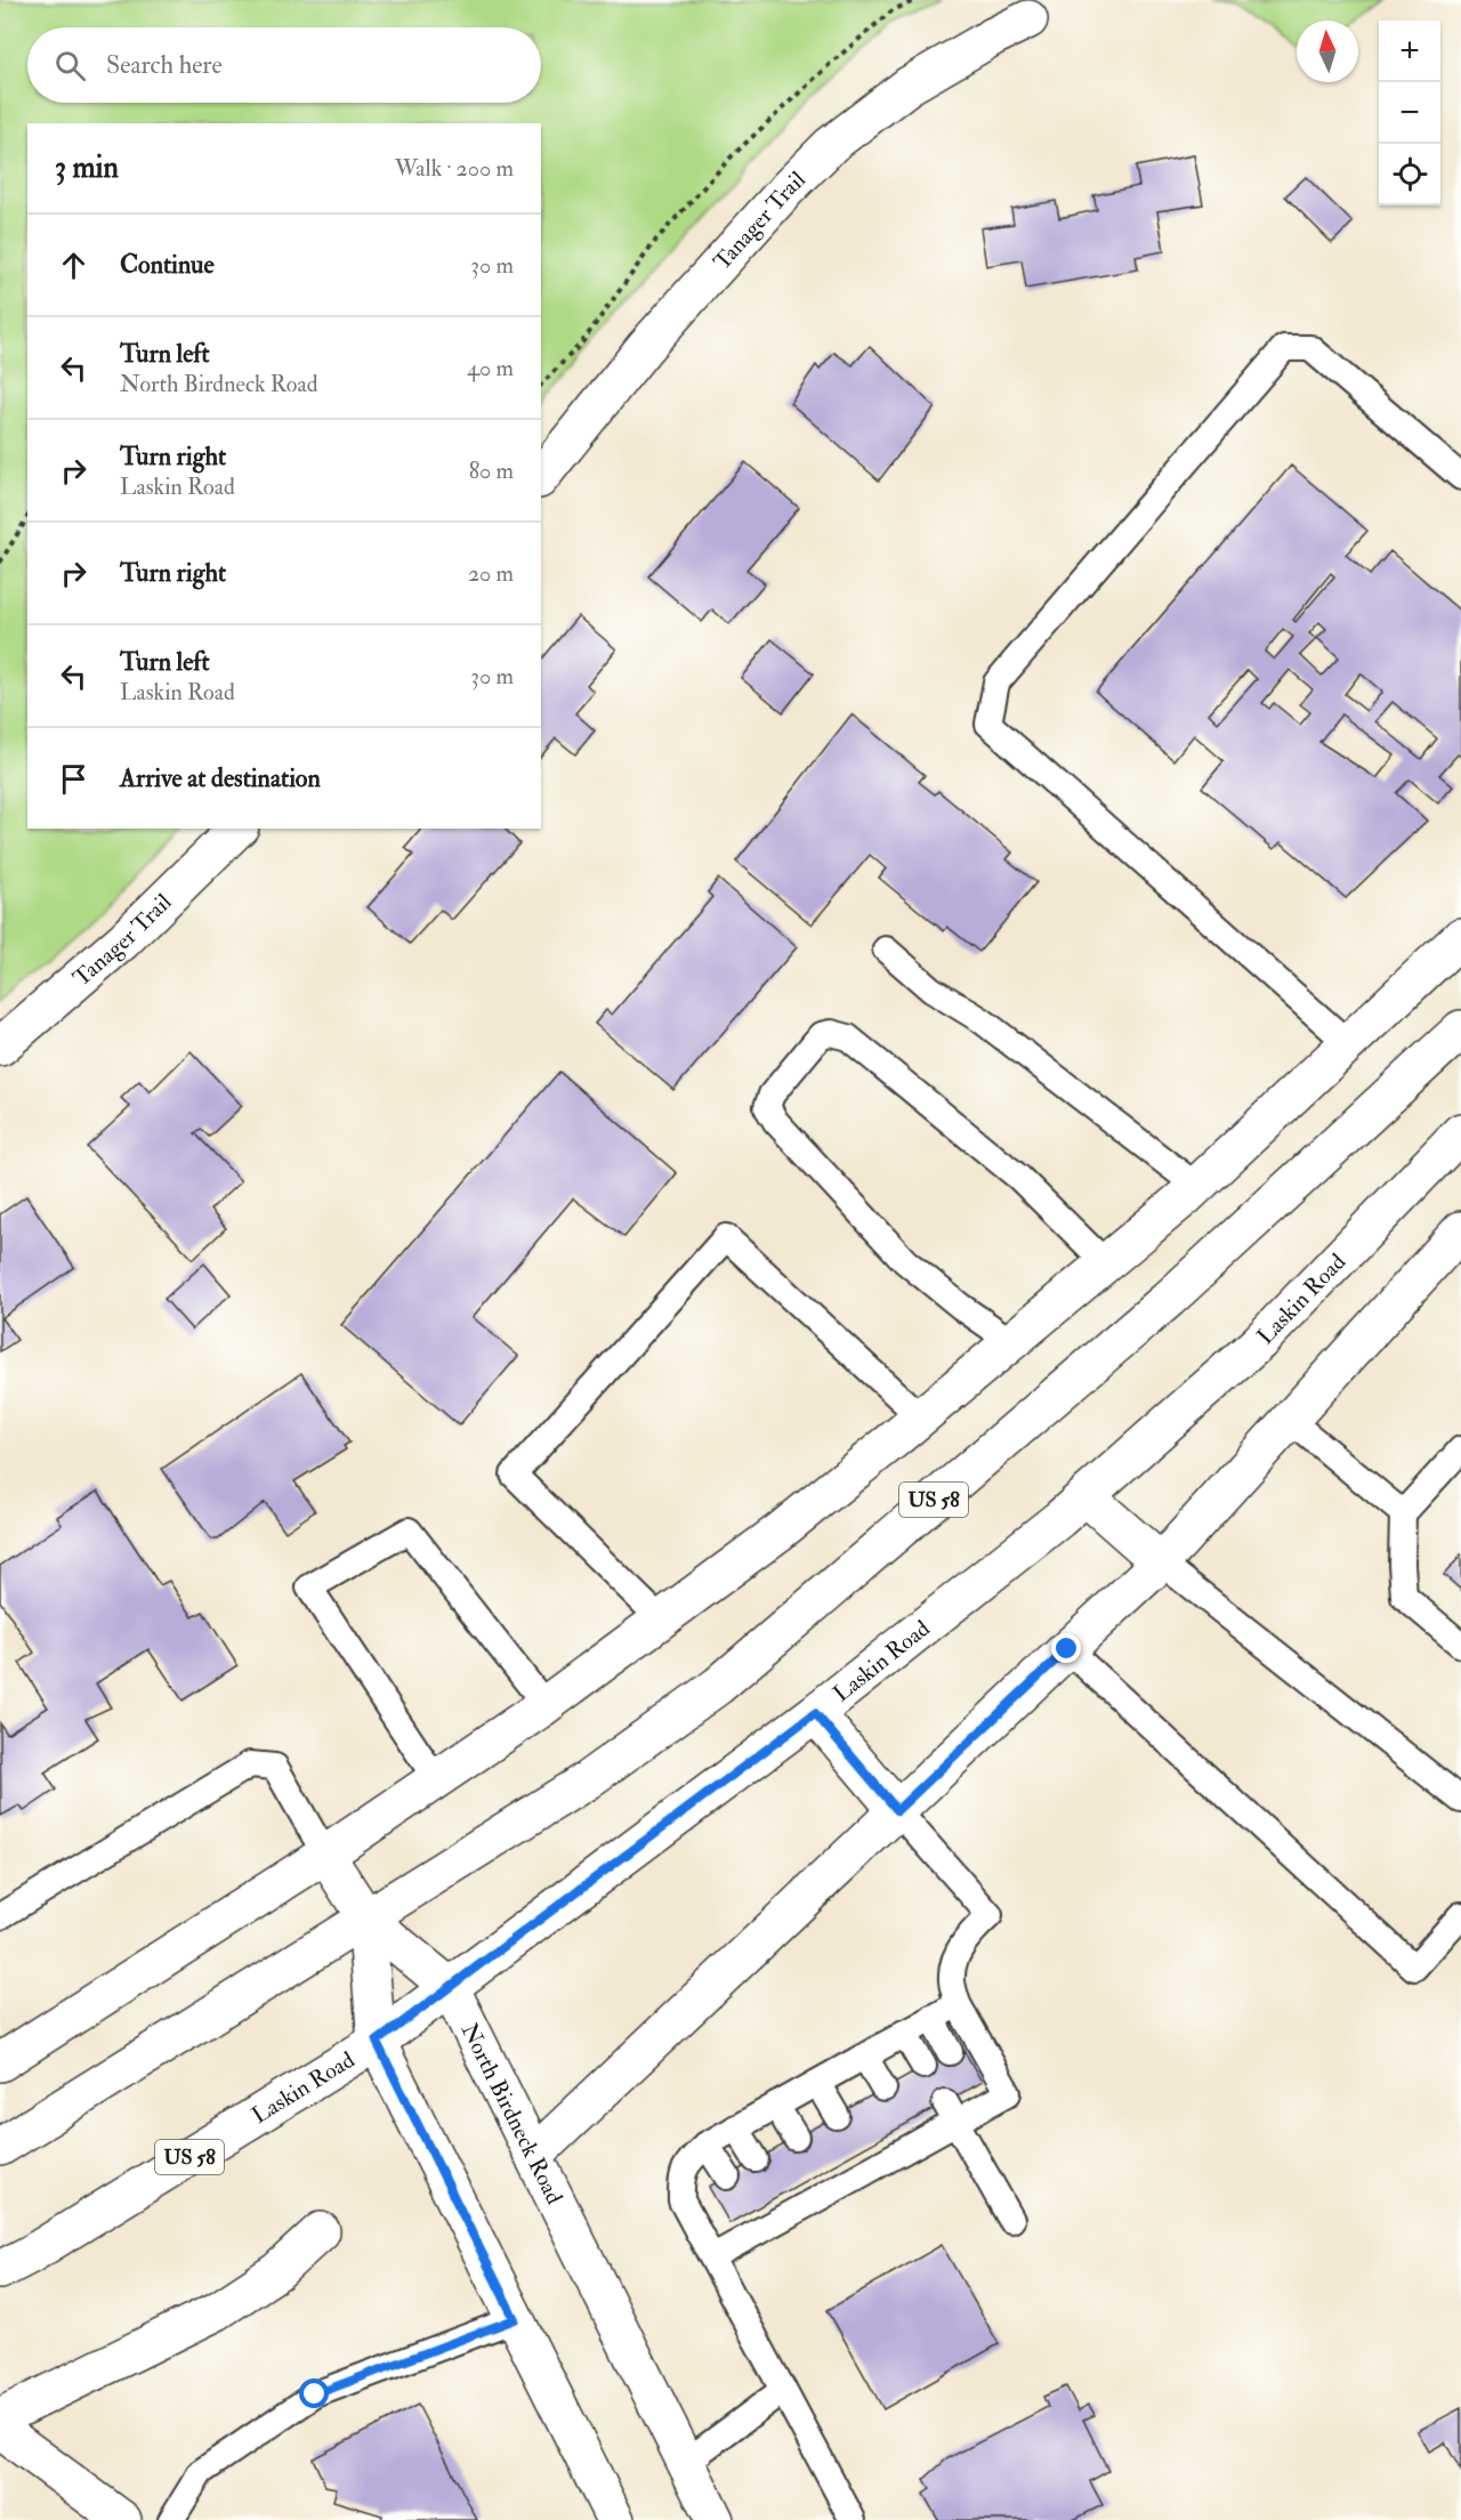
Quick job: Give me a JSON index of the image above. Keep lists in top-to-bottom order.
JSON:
{
  "streets": {
    "main road": [
      "Tanager Trail",
      "Laskin Road",
      "US 58",
      "North Birdneck Road"
    ]
  },
  "crossings": [
    ["Laskin Road", "North Birdneck Road"],
    ["US 58", "North Birdneck Road"]
  ],
  "north": "top",
  "page": {
    "map_buttons": ["+", "−"],
    "search": "Search here",
    "heading": ["3 min", "Walk · 200 m"],
    "list": [
      ["Continue", "30 m"],
      ["Turn left", "North Birdneck Road", "40 m"],
      ["Turn right", "Laskin Road", "80 m"],
      ["Turn right", "20 m"],
      ["Turn left", "Laskin Road", "30 m"],
      "Arrive at destination"
    ]
  }
}
